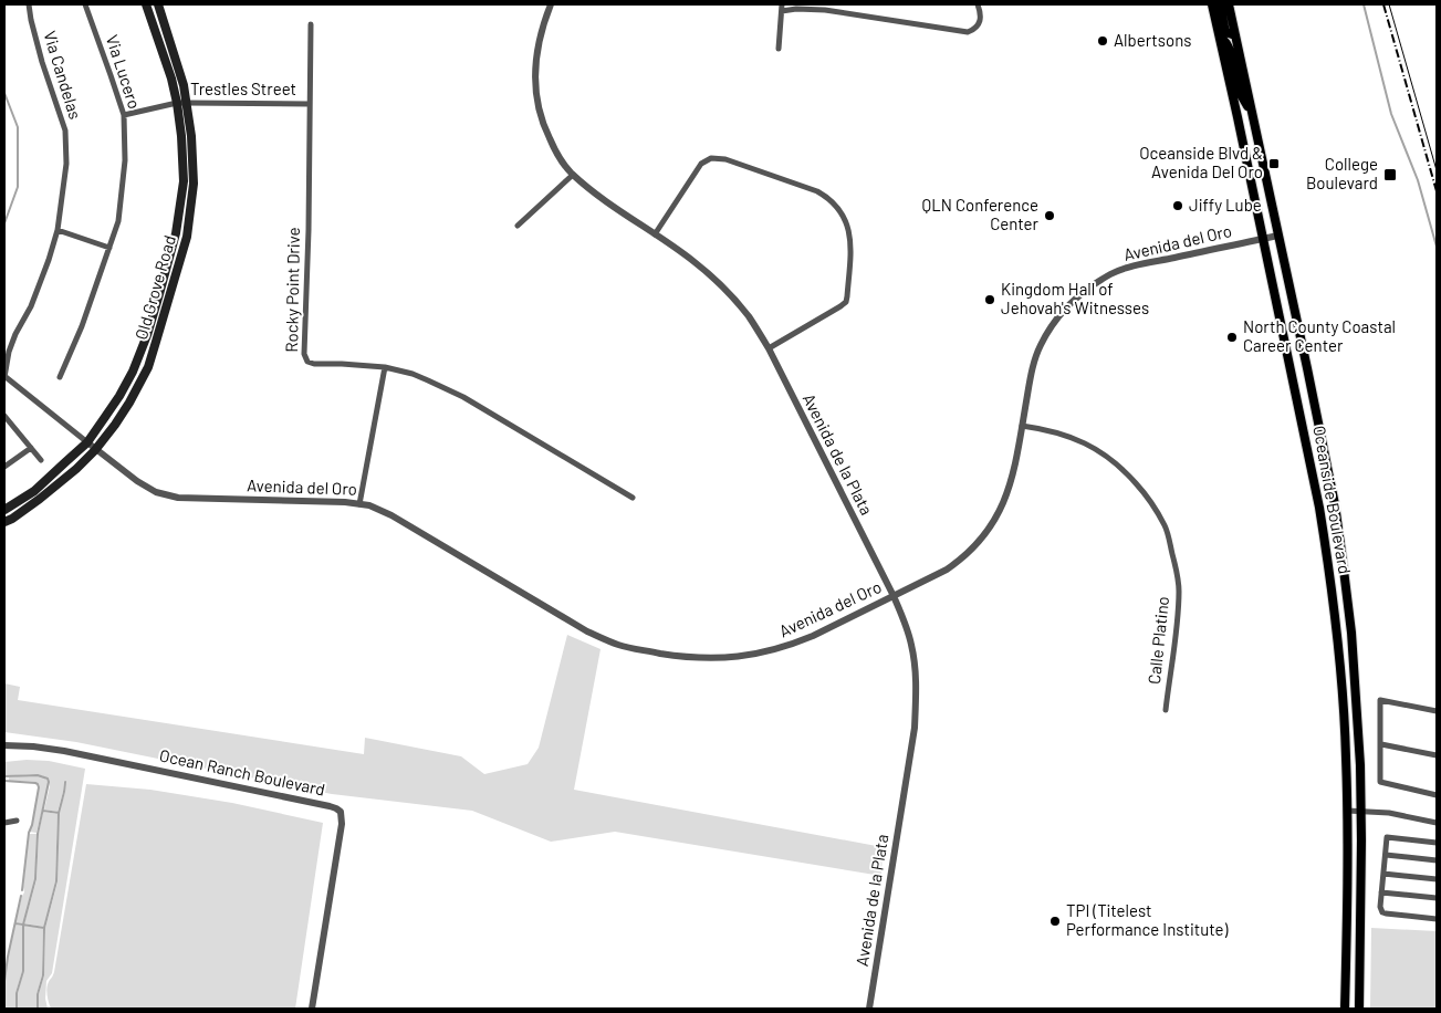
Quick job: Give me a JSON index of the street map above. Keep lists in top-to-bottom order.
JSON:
{
  "streets": {
    "main road": ["Old Grove Road", "Oceanside Boulevard"],
    "street": [
      "Via Lucero",
      "Via Candelas",
      "Trestles Street",
      "Avenida del Oro",
      "Rocky Point Drive",
      "Avenida de la Plata",
      "Calle Platino",
      "Ocean Ranch Boulevard"
    ]
  },
  "crossings": [
    ["Via Lucero", "Trestles Street"],
    ["Trestles Street", "Old Grove Road"],
    ["Trestles Street", "Rocky Point Drive"],
    ["Avenida del Oro", "Old Grove Road"],
    ["Avenida del Oro", "Avenida de la Plata"],
    ["Avenida del Oro", "Oceanside Boulevard"],
    ["Avenida del Oro", "Calle Platino"]
  ],
  "places": {
    "other": [
      "Albertsons",
      "Jiffy Lube",
      "QLN Conference Center",
      "Kingdom Hall of Jehovah's Witnesses",
      "North County Coastal Career Center",
      "TPI (Titelest Performance Institute)"
    ],
    "transit": ["Oceanside Blvd & Avenida Del Oro", "College Boulevard"]
  }
}
